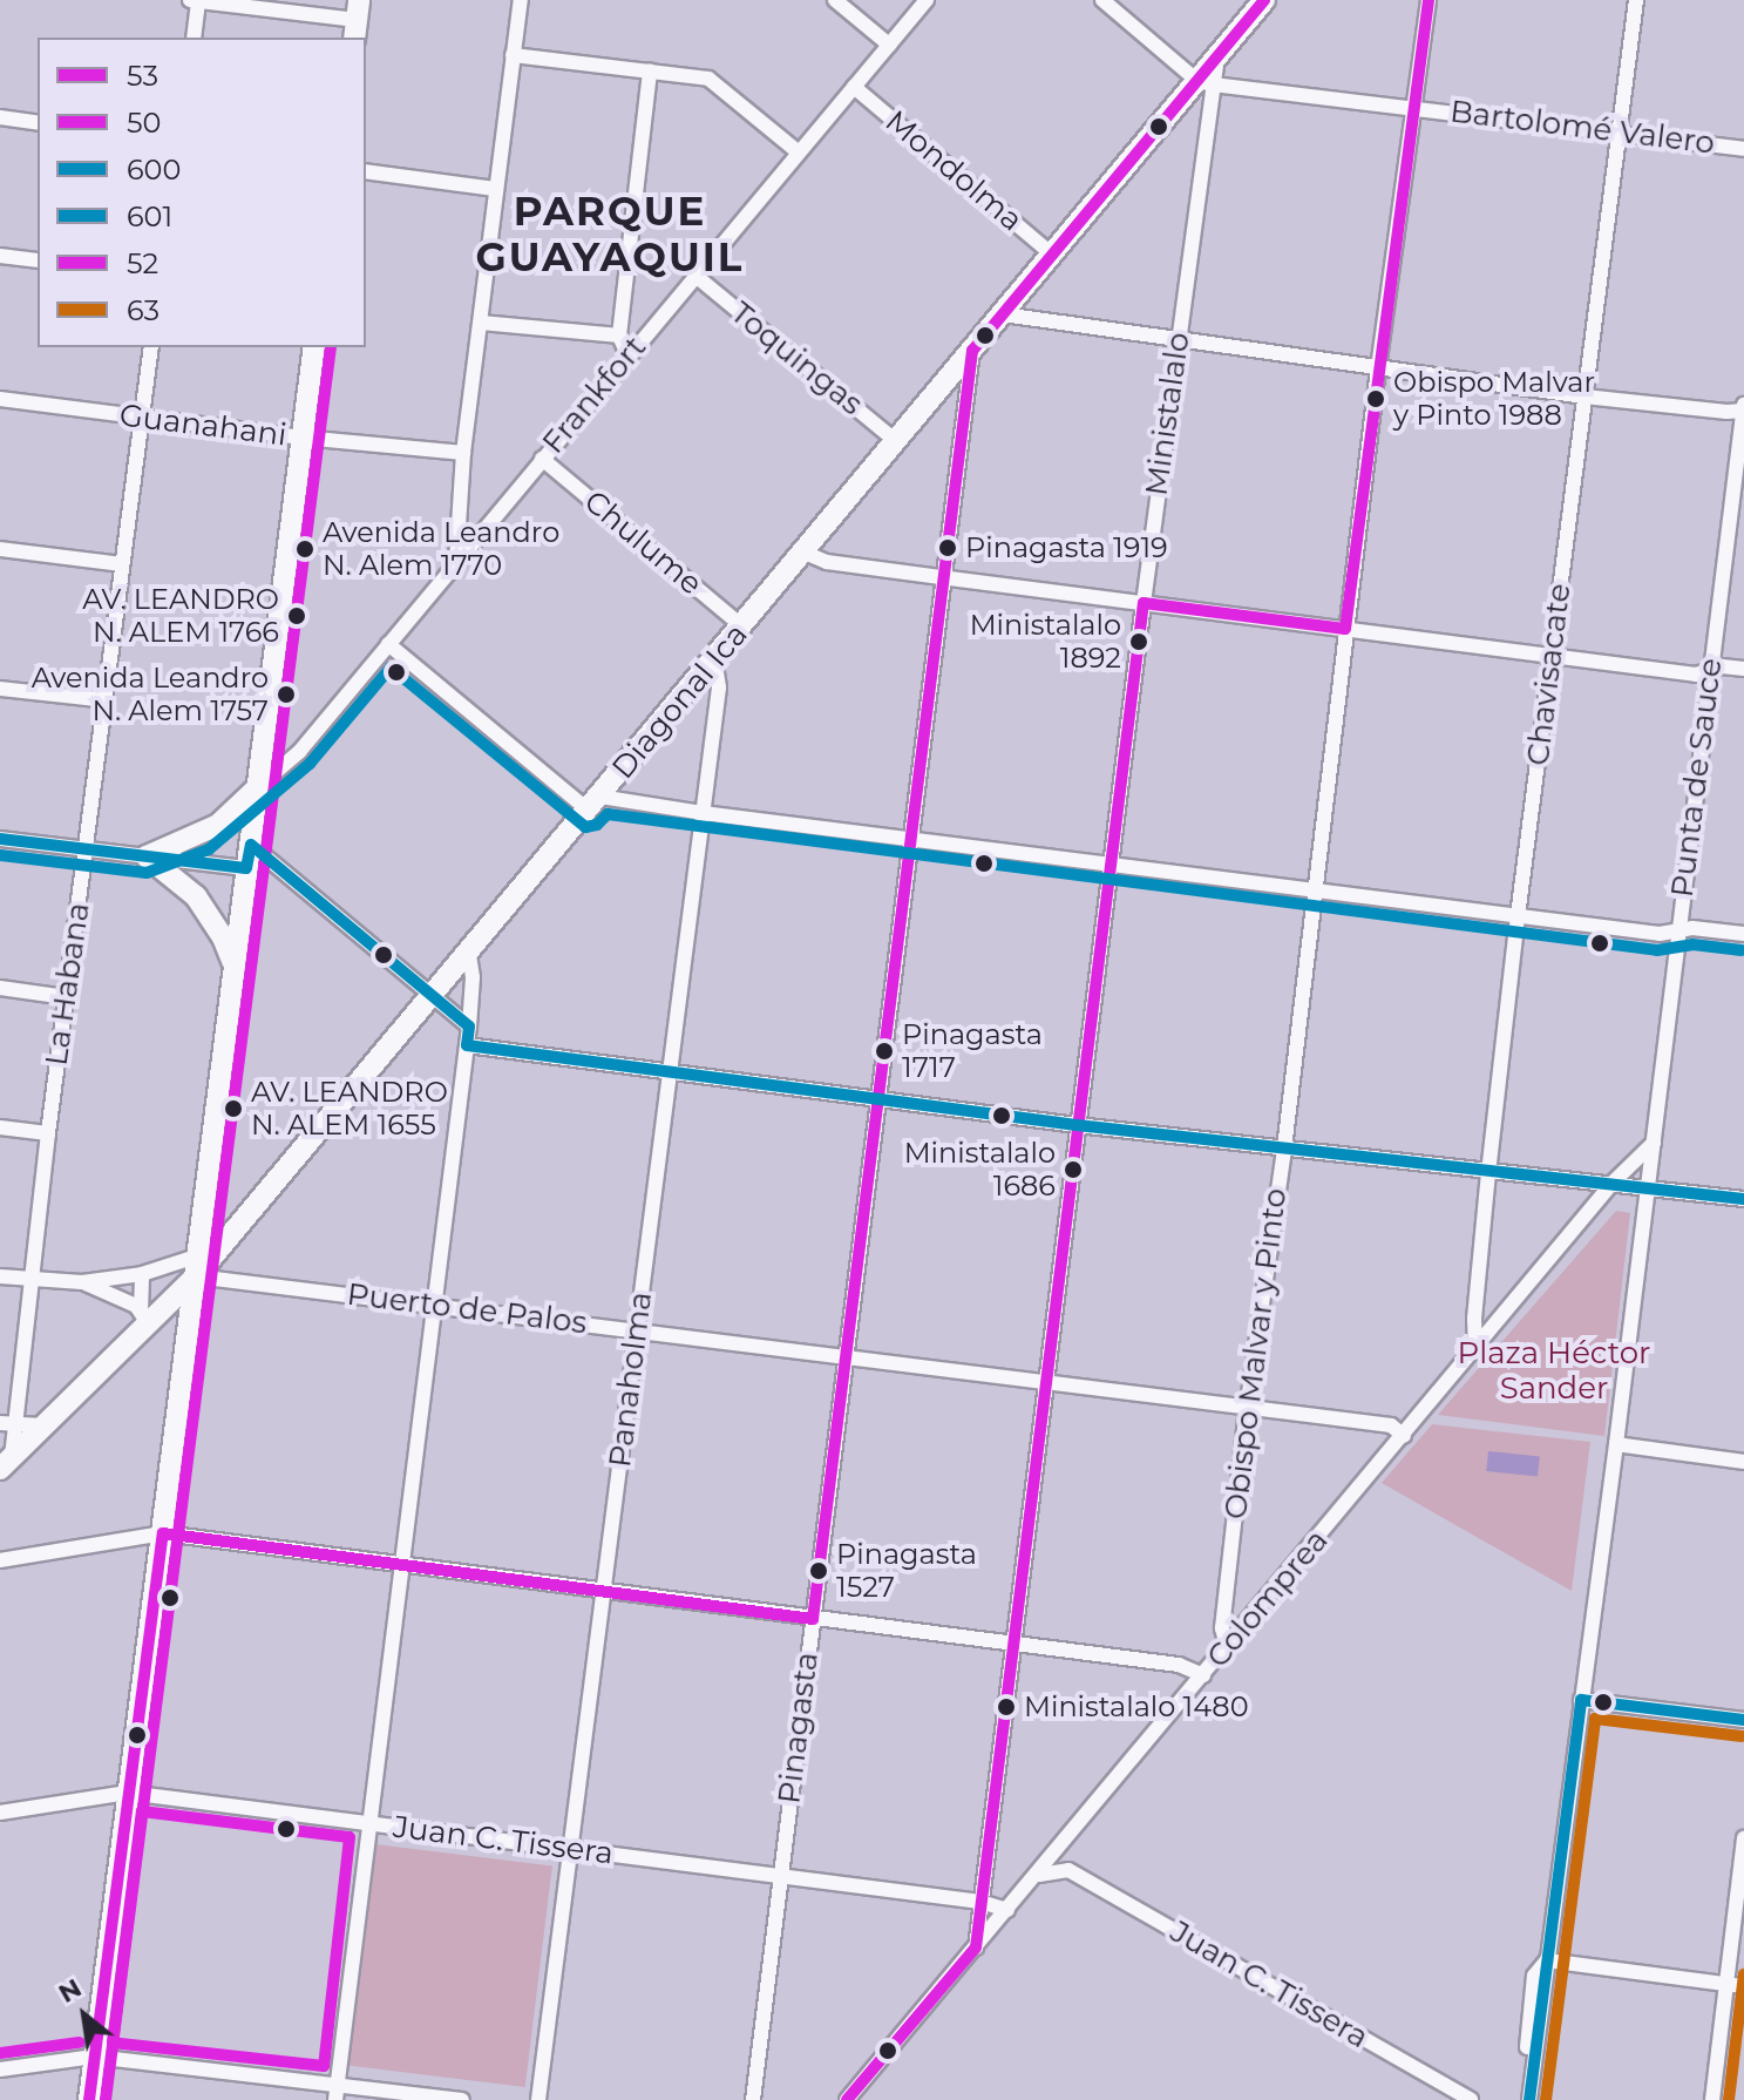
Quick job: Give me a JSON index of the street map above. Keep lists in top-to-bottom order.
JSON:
{
  "streets": {
    "main road": ["Diagonal Ica"],
    "street": [
      "Bartolomé Valero",
      "Mondolma",
      "Toquingas",
      "Frankfort",
      "Ministalalo",
      "Guanahani",
      "Chulume",
      "Chavisacate",
      "Punta de Sauce",
      "La Habana",
      "Puerto de Palos",
      "Obispo Malvar y Pinto",
      "Panaholma",
      "Colomprea",
      "Pinagasta",
      "Juan C. Tissera"
    ]
  },
  "crossings": [
    ["Bartolomé Valero", "Ministalalo"],
    ["Bartolomé Valero", "Chavisacate"],
    ["Bartolomé Valero", "Diagonal Ica"],
    ["Bartolomé Valero", "Obispo Malvar y Pinto"],
    ["Mondolma", "Frankfort"],
    ["Mondolma", "Diagonal Ica"],
    ["Toquingas", "Frankfort"],
    ["Toquingas", "Diagonal Ica"],
    ["Frankfort", "Chulume"],
    ["Ministalalo", "Diagonal Ica"],
    ["Ministalalo", "Puerto de Palos"],
    ["Ministalalo", "Colomprea"],
    ["Ministalalo", "Juan C. Tissera"],
    ["Guanahani", "La Habana"],
    ["Chulume", "Diagonal Ica"],
    ["Chavisacate", "Colomprea"],
    ["Diagonal Ica", "La Habana"],
    ["Diagonal Ica", "Puerto de Palos"],
    ["Diagonal Ica", "Panaholma"],
    ["Diagonal Ica", "Pinagasta"],
    ["Punta de Sauce", "Colomprea"],
    ["La Habana", "Puerto de Palos"],
    ["Puerto de Palos", "Obispo Malvar y Pinto"],
    ["Puerto de Palos", "Panaholma"],
    ["Puerto de Palos", "Colomprea"],
    ["Puerto de Palos", "Pinagasta"],
    ["Obispo Malvar y Pinto", "Colomprea"],
    ["Panaholma", "Juan C. Tissera"],
    ["Colomprea", "Juan C. Tissera"],
    ["Pinagasta", "Juan C. Tissera"]
  ],
  "districts": ["PARQUE GUAYAQUIL"],
  "parks": ["Plaza Héctor Sander"],
  "places": [
    "Obispo Malvar y Pinto 1988",
    "Pinagasta 1919",
    "Avenida Leandro N. Alem 1770",
    "AV. LEANDRO N. ALEM 1766",
    "Ministalalo 1892",
    "Avenida Leandro N. Alem 1757",
    "Pinagasta 1717",
    "AV. LEANDRO N. ALEM 1655",
    "Ministalalo 1686",
    "Pinagasta 1527",
    "Ministalalo 1480"
  ],
  "lines": [
    "transit line 53",
    "transit line 50",
    "transit line 601",
    "transit line 600",
    "transit line 63",
    "transit line 52"
  ],
  "legend": [
    "53",
    "50",
    "600",
    "601",
    "52",
    "63"
  ],
  "north": "top left"
}
